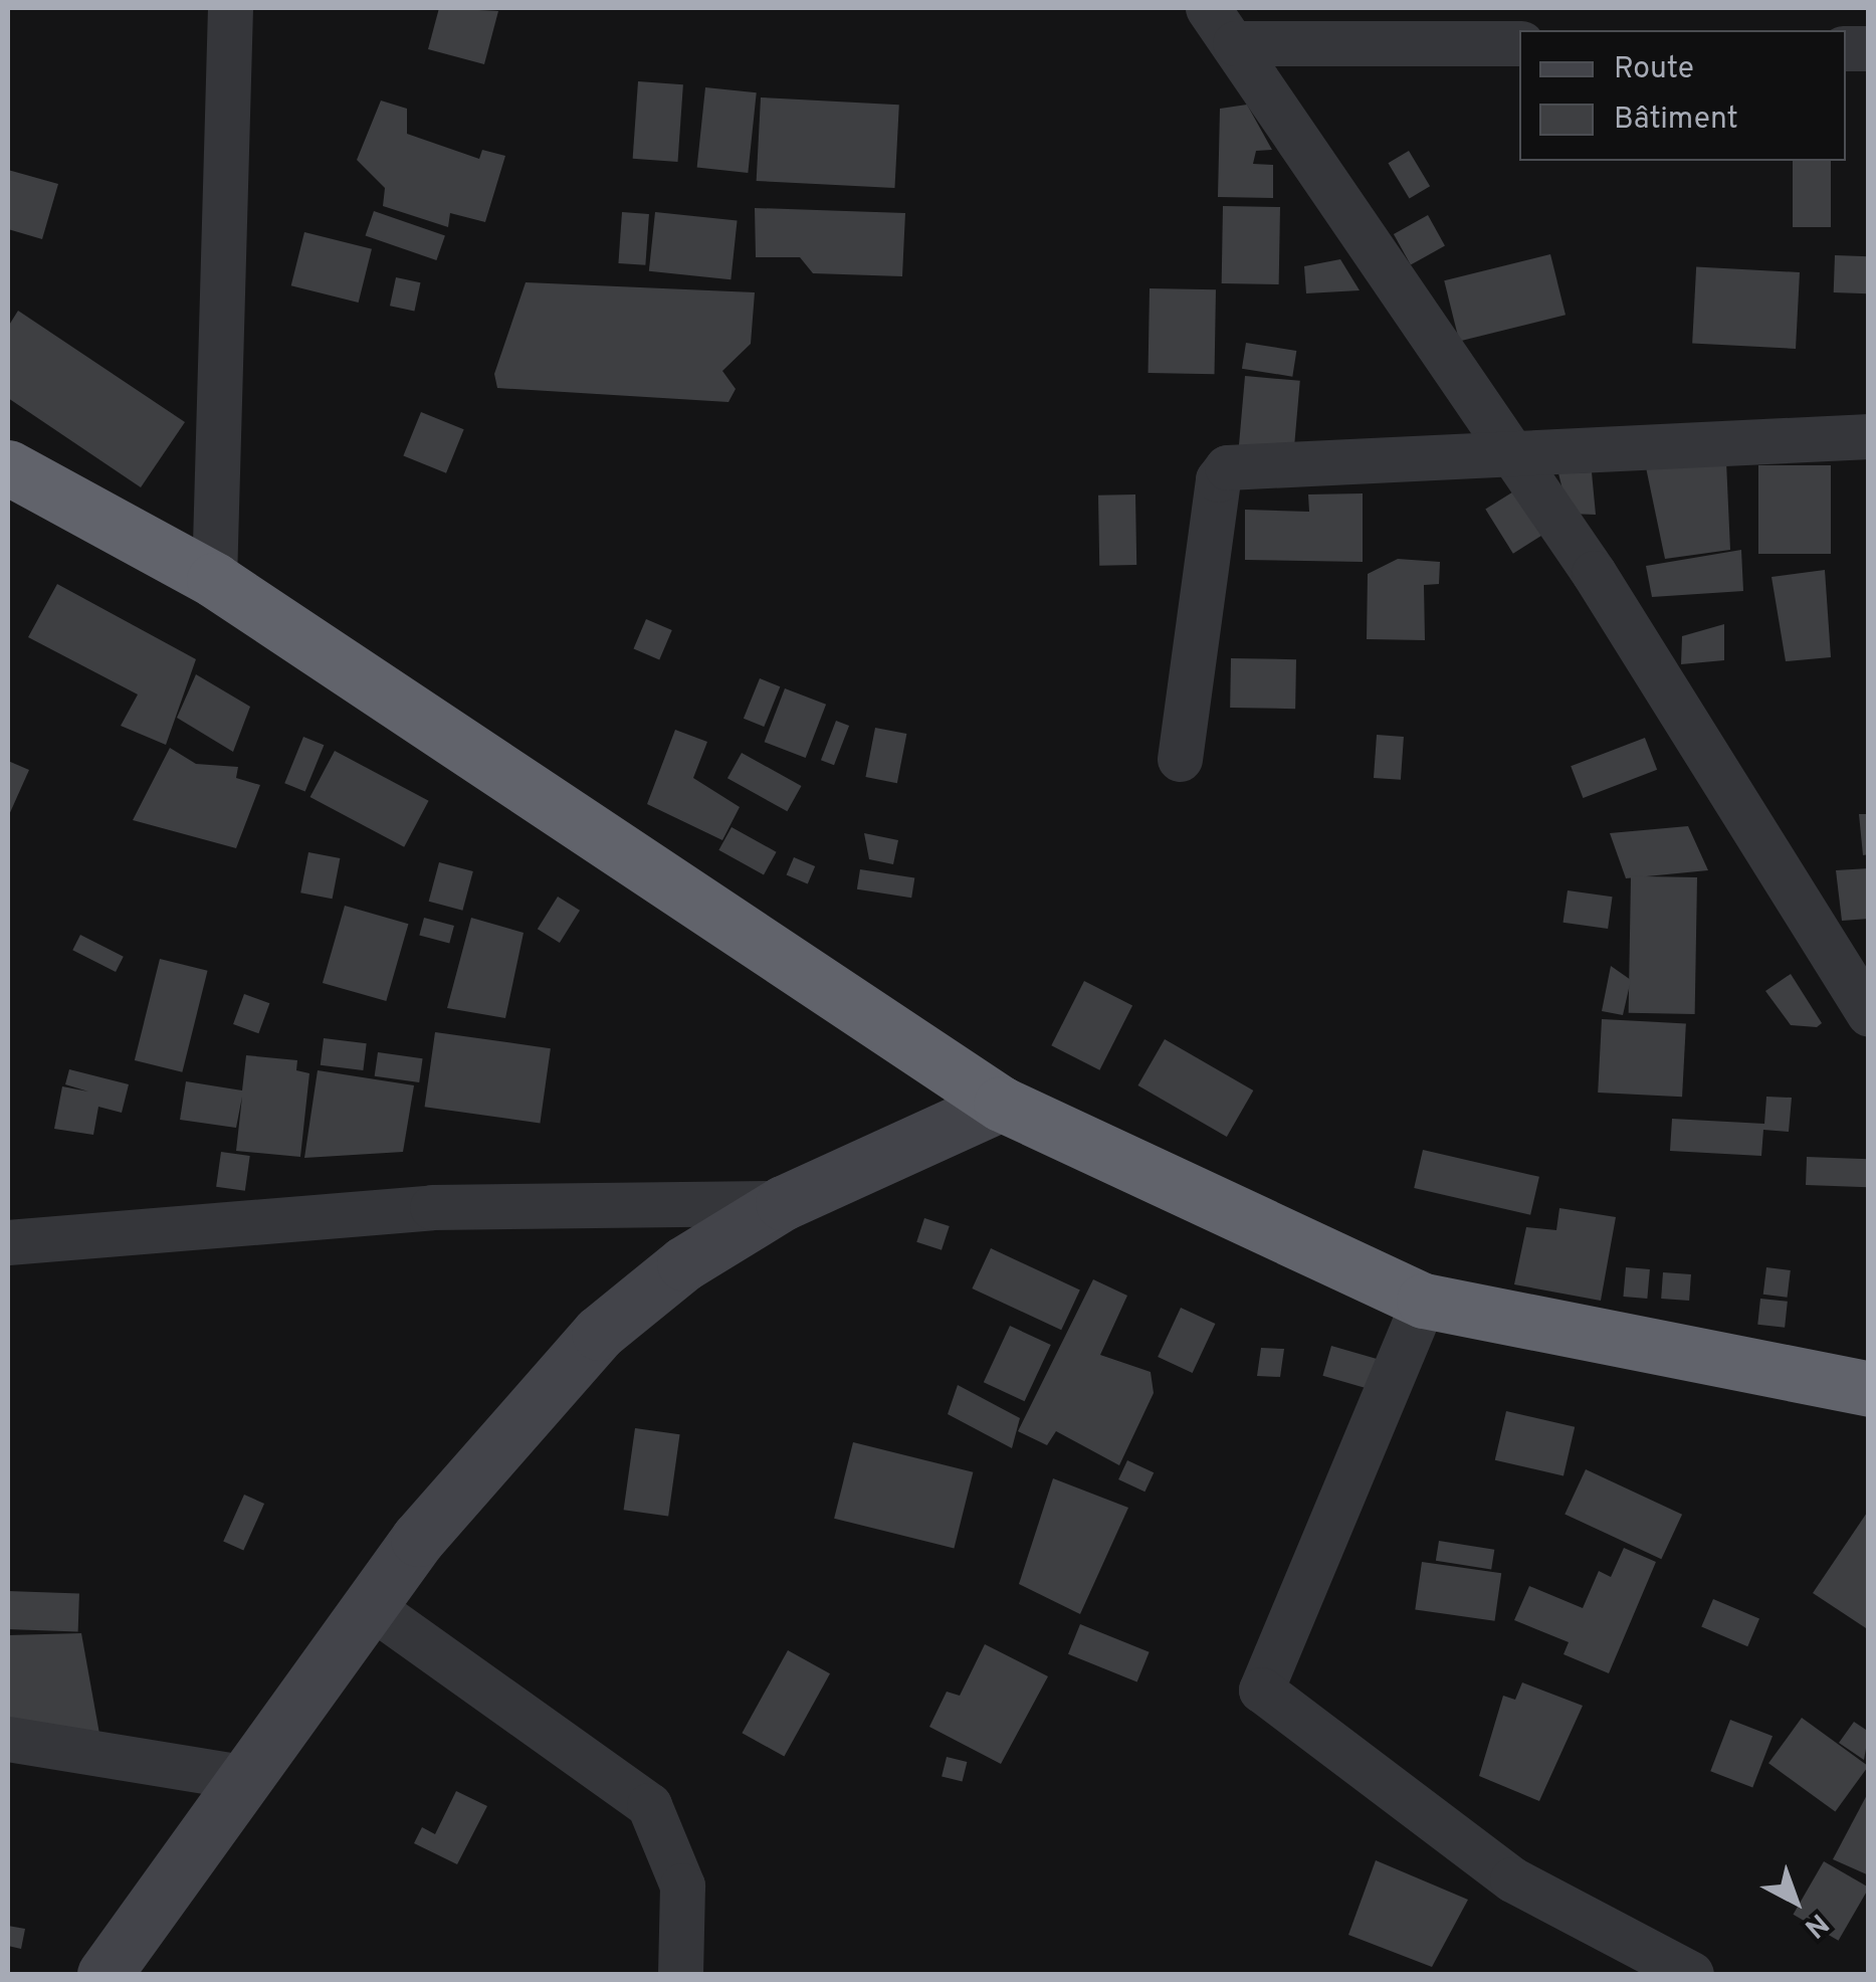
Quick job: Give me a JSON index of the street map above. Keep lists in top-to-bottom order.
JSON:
{
  "legend": ["Route", "Bâtiment"],
  "north": "bottom right"
}
